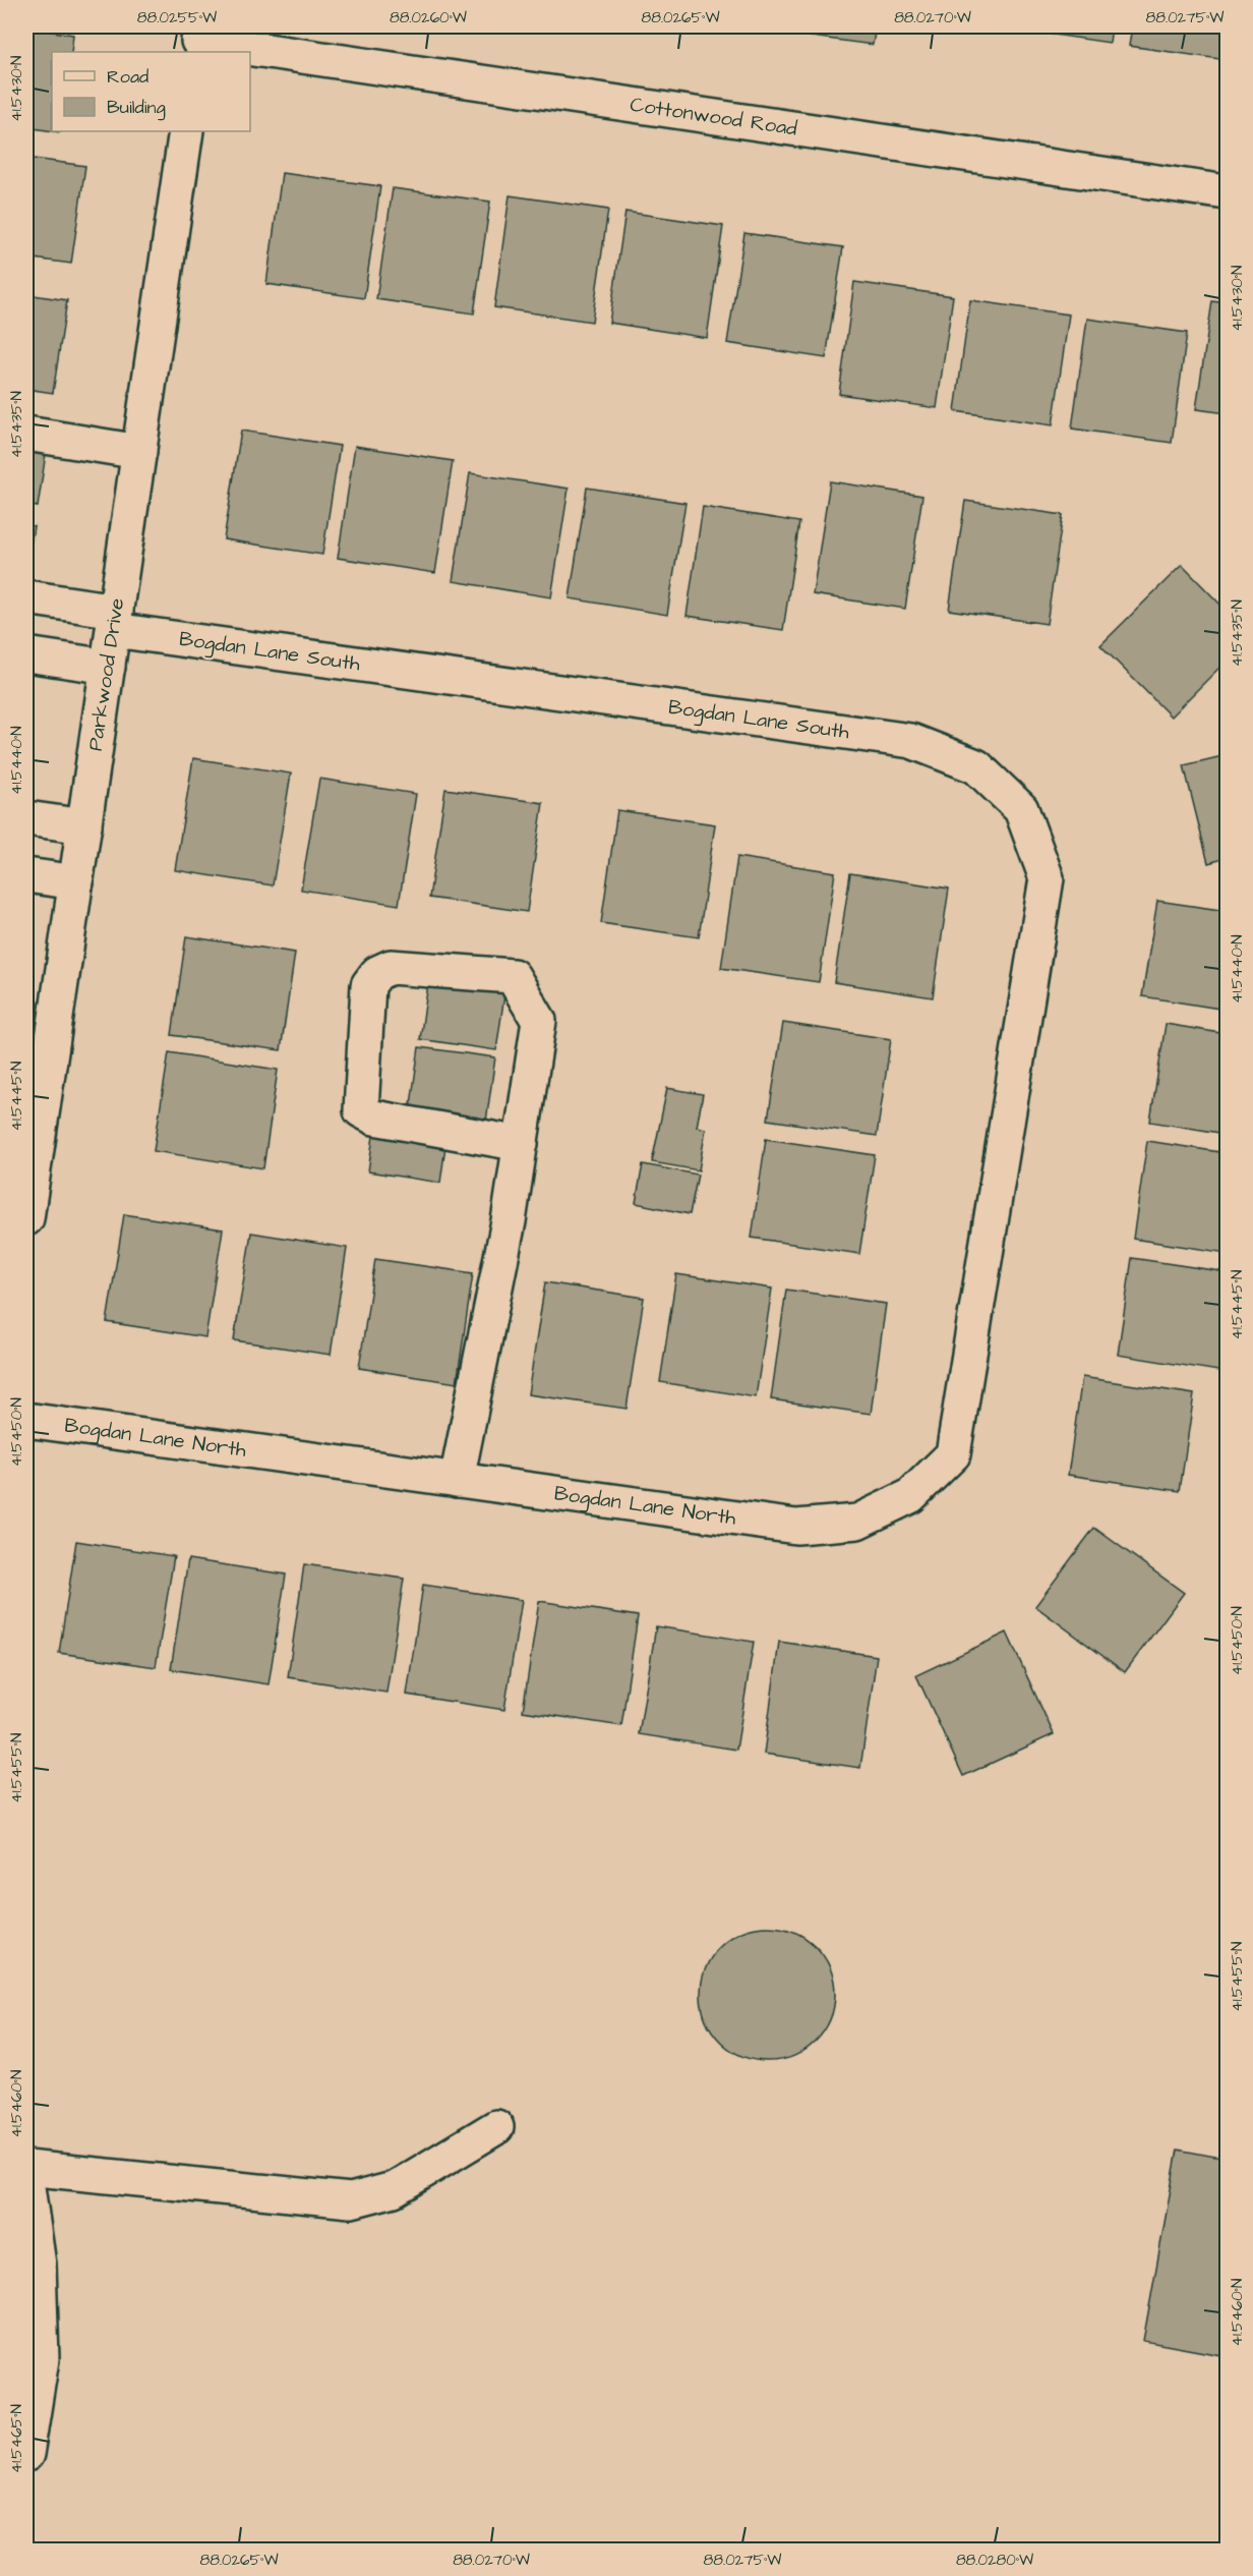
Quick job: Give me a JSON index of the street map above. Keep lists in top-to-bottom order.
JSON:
{
  "streets": {
    "street": [
      "Cottonwood Road",
      "Bogdan Lane South",
      "Parkwood Drive",
      "Bogdan Lane North"
    ]
  },
  "crossings": [
    ["Bogdan Lane South", "Parkwood Drive"],
    ["Bogdan Lane South", "Bogdan Lane North"]
  ],
  "legend": ["Road", "Building"],
  "coordinates": [
    "88.0255°W",
    "88.0260°W",
    "88.0265°W",
    "88.0270°W",
    "88.0275°W",
    "41.5430°N",
    "41.5435°N",
    "41.5440°N",
    "41.5445°N",
    "41.5450°N",
    "41.5455°N",
    "41.5460°N",
    "41.5465°N",
    "88.0280°W"
  ]
}
